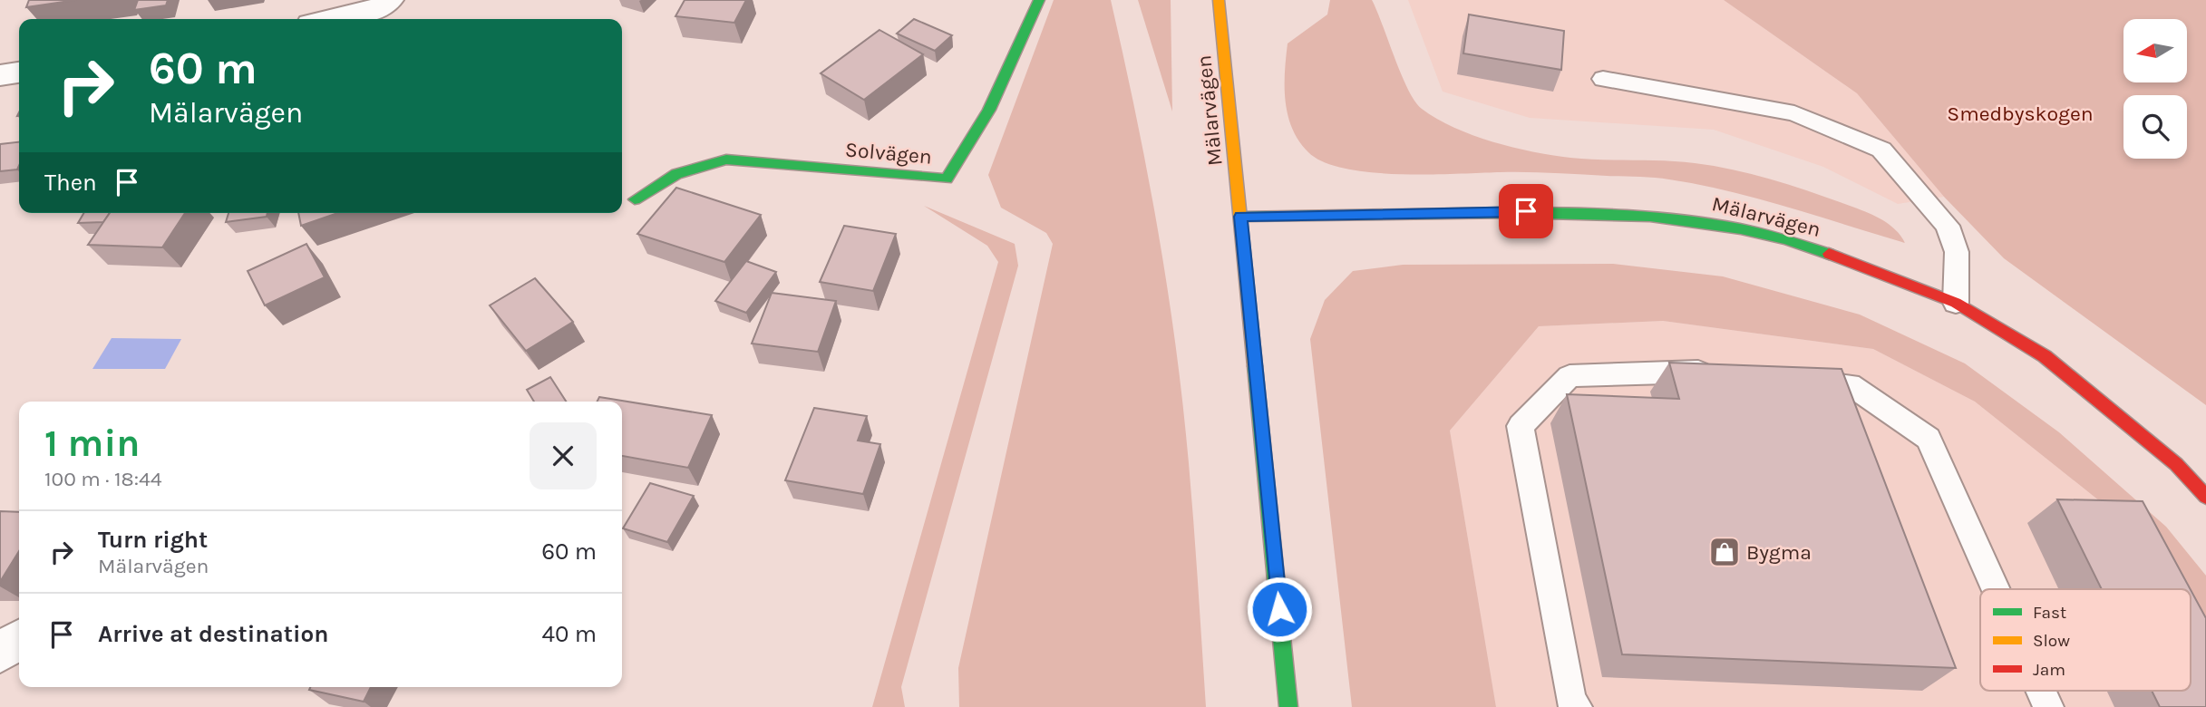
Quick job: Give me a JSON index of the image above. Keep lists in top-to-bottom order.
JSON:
{
  "streets": {
    "street": ["Mälarvägen", "Solvägen"]
  },
  "parks": ["Smedbyskogen"],
  "places": {
    "shop": ["Bygma"]
  },
  "legend": ["Fast", "Slow", "Jam"],
  "north": "left",
  "page": {
    "turn": ["60 m", "Mälarvägen"],
    "then": "Then",
    "heading": ["1 min", "100 m · 18:44"],
    "list": [
      {
        "name": "Turn right",
        "note": "Mälarvägen",
        "value": "60 m"
      },
      {
        "name": "Arrive at destination",
        "value": "40 m"
      }
    ]
  }
}
